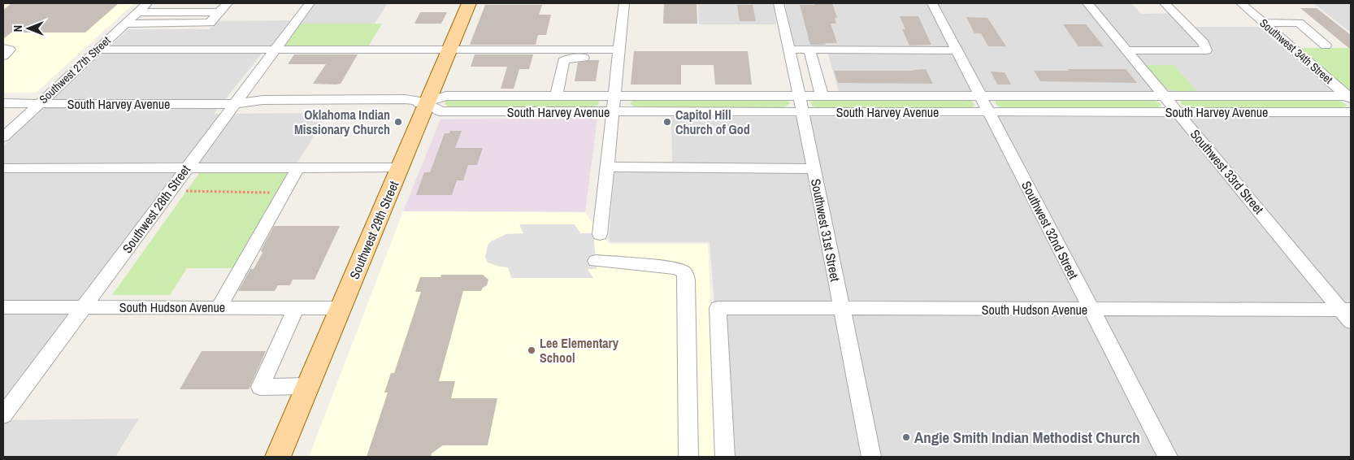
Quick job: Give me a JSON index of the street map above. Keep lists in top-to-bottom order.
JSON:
{
  "streets": {
    "main road": ["Southwest 29th Street"],
    "street": [
      "Southwest 34th Street",
      "Southwest 27th Street",
      "South Harvey Avenue",
      "Southwest 33rd Street",
      "Southwest 28th Street",
      "Southwest 31st Street",
      "Southwest 32nd Street",
      "South Hudson Avenue"
    ]
  },
  "crossings": [
    ["Southwest 34th Street", "South Harvey Avenue"],
    ["Southwest 27th Street", "South Harvey Avenue"],
    ["South Harvey Avenue", "Southwest 33rd Street"],
    ["South Harvey Avenue", "Southwest 28th Street"],
    ["South Harvey Avenue", "Southwest 29th Street"],
    ["South Harvey Avenue", "Southwest 31st Street"],
    ["South Harvey Avenue", "Southwest 32nd Street"],
    ["Southwest 33rd Street", "South Hudson Avenue"],
    ["Southwest 28th Street", "South Hudson Avenue"],
    ["Southwest 29th Street", "South Hudson Avenue"],
    ["Southwest 31st Street", "South Hudson Avenue"],
    ["Southwest 32nd Street", "South Hudson Avenue"]
  ],
  "places": [
    "Oklahoma Indian Missionary Church",
    "Capitol Hill Church of God",
    "Lee Elementary School",
    "Angie Smith Indian Methodist Church"
  ],
  "north": "left"
}
